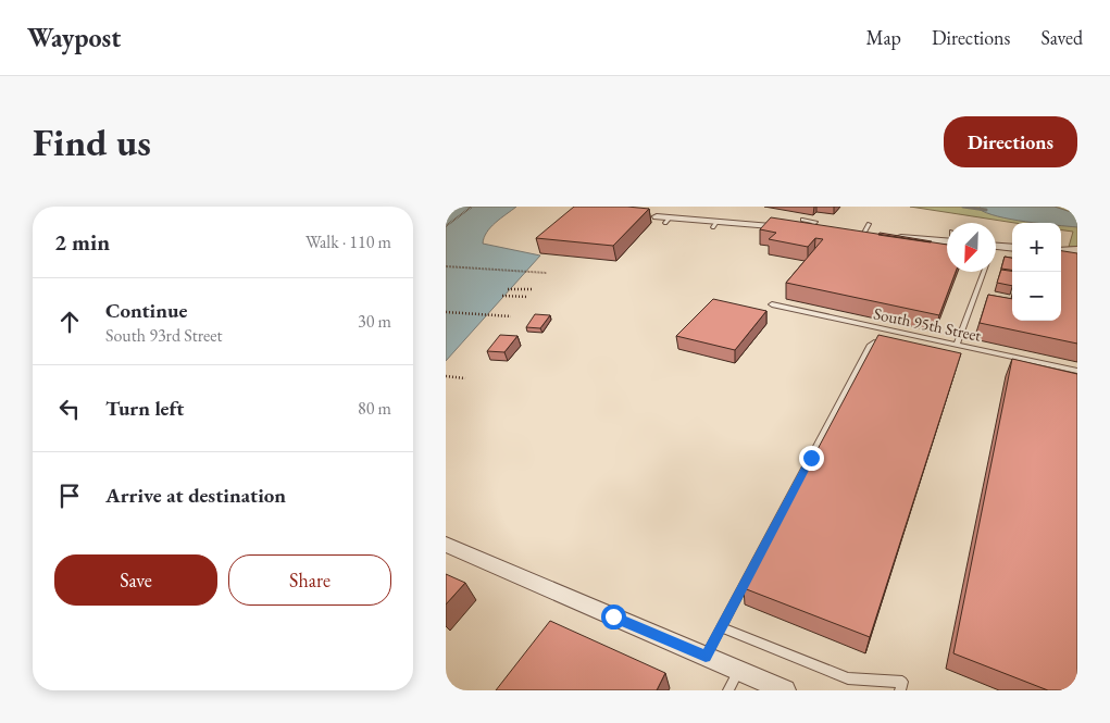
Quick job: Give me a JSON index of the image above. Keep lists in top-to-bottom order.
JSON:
{
  "streets": {
    "lane": ["South 95th Street"]
  },
  "north": "bottom left",
  "page": {
    "header": "Waypost",
    "nav": ["Map", "Directions", "Saved"],
    "buttons": [
      "Directions",
      ["Save", "Share"]
    ],
    "title": "Find us",
    "heading": ["2 min", "Walk · 110 m"],
    "map_buttons": ["+", "−"],
    "list": [
      ["Continue", "South 93rd Street", "30 m"],
      ["Turn left", "80 m"],
      "Arrive at destination"
    ]
  }
}
